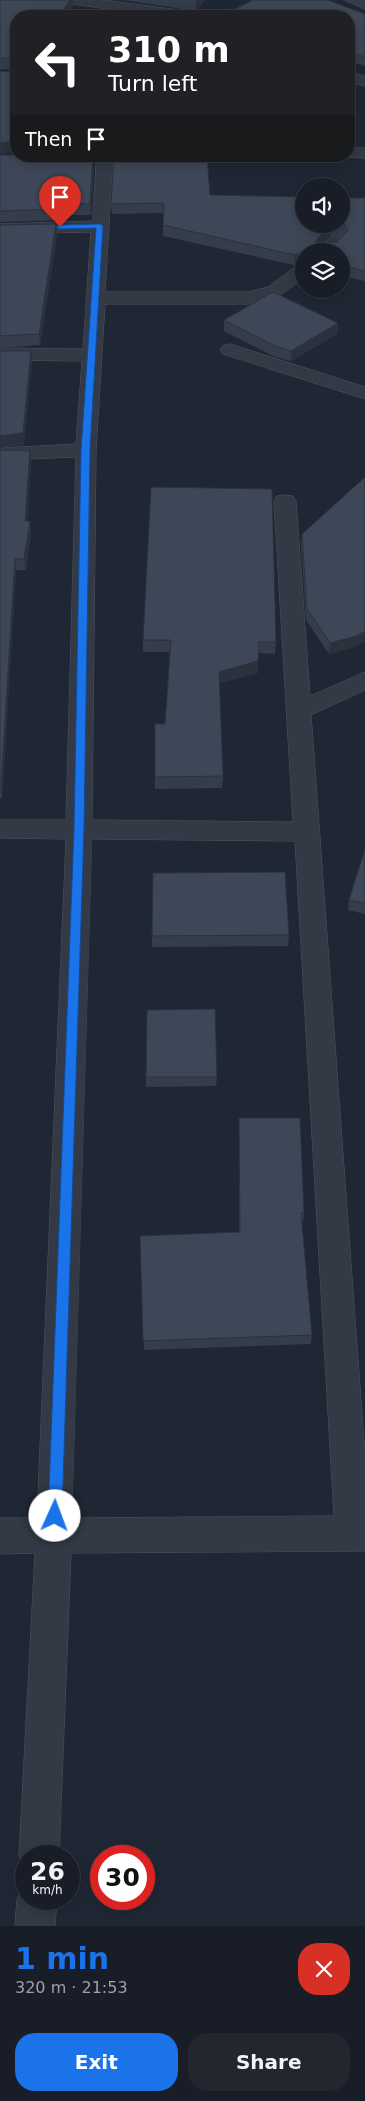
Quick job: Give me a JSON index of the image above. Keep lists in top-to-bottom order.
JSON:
{
  "page": {
    "turn": ["310 m", "Turn left"],
    "then": "Then",
    "speed": "26 km/h",
    "limit": "30",
    "heading": ["1 min", "320 m · 21:53"],
    "buttons": ["Exit", "Share"]
  }
}
